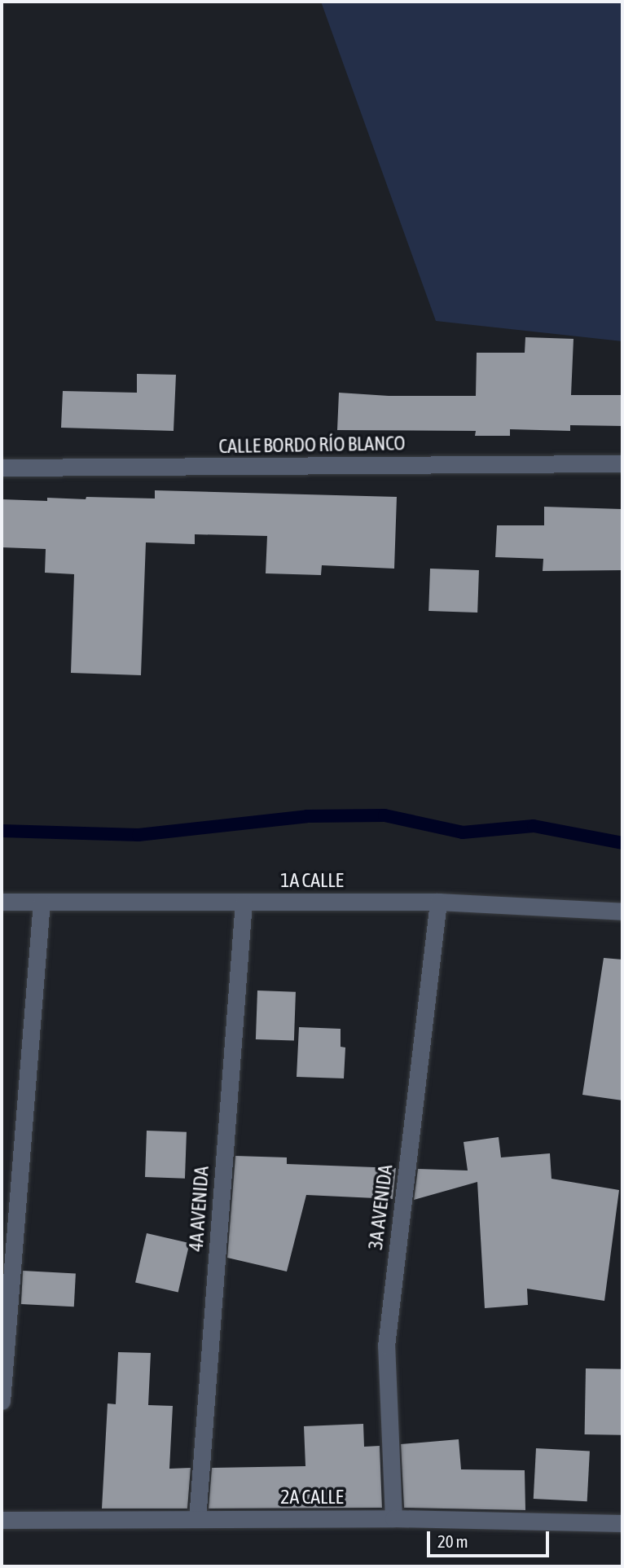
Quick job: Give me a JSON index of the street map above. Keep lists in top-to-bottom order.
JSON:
{
  "streets": {
    "street": [
      "CALLE BORDO RÍO BLANCO",
      "1A CALLE",
      "3A AVENIDA",
      "4A AVENIDA",
      "2A CALLE"
    ]
  },
  "crossings": [
    ["1A CALLE", "3A AVENIDA"],
    ["1A CALLE", "4A AVENIDA"],
    ["3A AVENIDA", "2A CALLE"],
    ["4A AVENIDA", "2A CALLE"]
  ],
  "scale_bar": "20 m"
}
